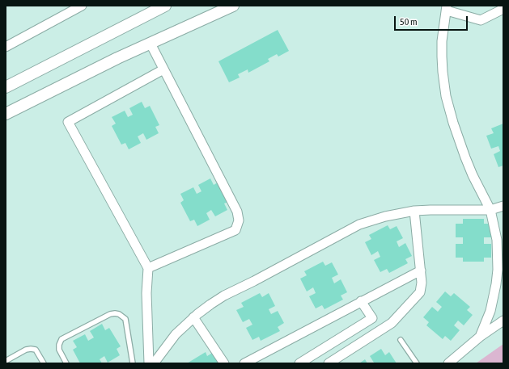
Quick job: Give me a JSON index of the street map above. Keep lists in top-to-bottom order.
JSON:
{
  "scale_bar": "50 m"
}
